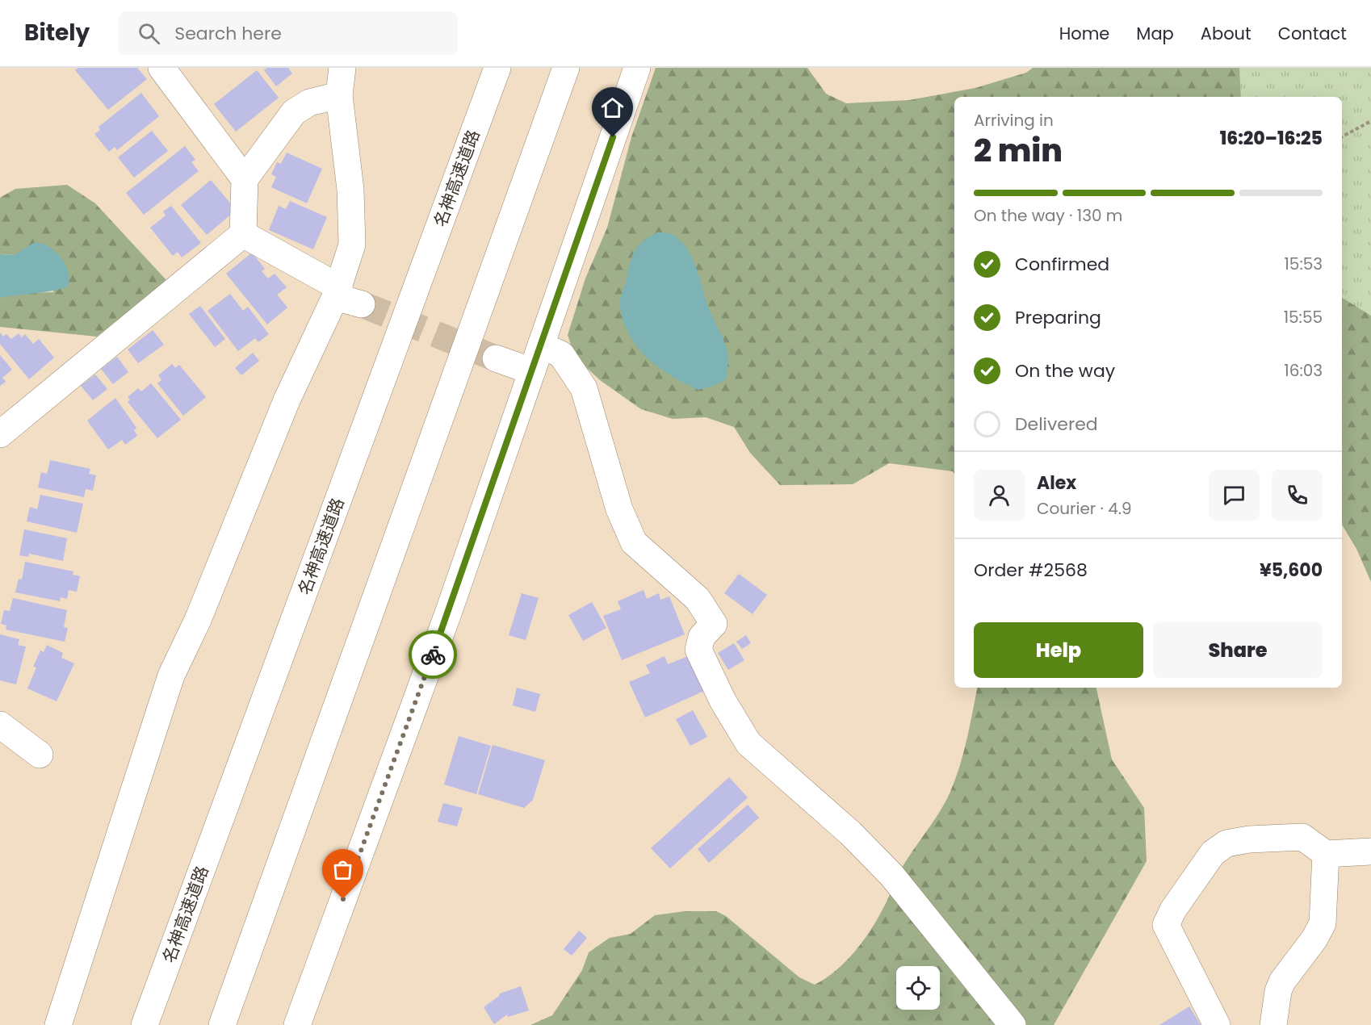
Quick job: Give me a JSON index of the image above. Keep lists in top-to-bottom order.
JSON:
{
  "streets": {
    "main road": ["名神高速道路"]
  },
  "page": {
    "header": "Bitely",
    "search": "Search here",
    "nav": [
      "Home",
      "Map",
      "About",
      "Contact"
    ],
    "heading": ["2 min", "Arriving in", "16:20–16:25"],
    "panel": [
      "Alex",
      "Courier · 4.9",
      "Order #2568",
      "¥5,600"
    ],
    "bar": "On the way · 130 m",
    "list": [
      ["Confirmed", "15:53"],
      ["Preparing", "15:55"],
      ["On the way", "16:03"],
      "Delivered"
    ],
    "buttons": ["Help", "Share"]
  }
}
